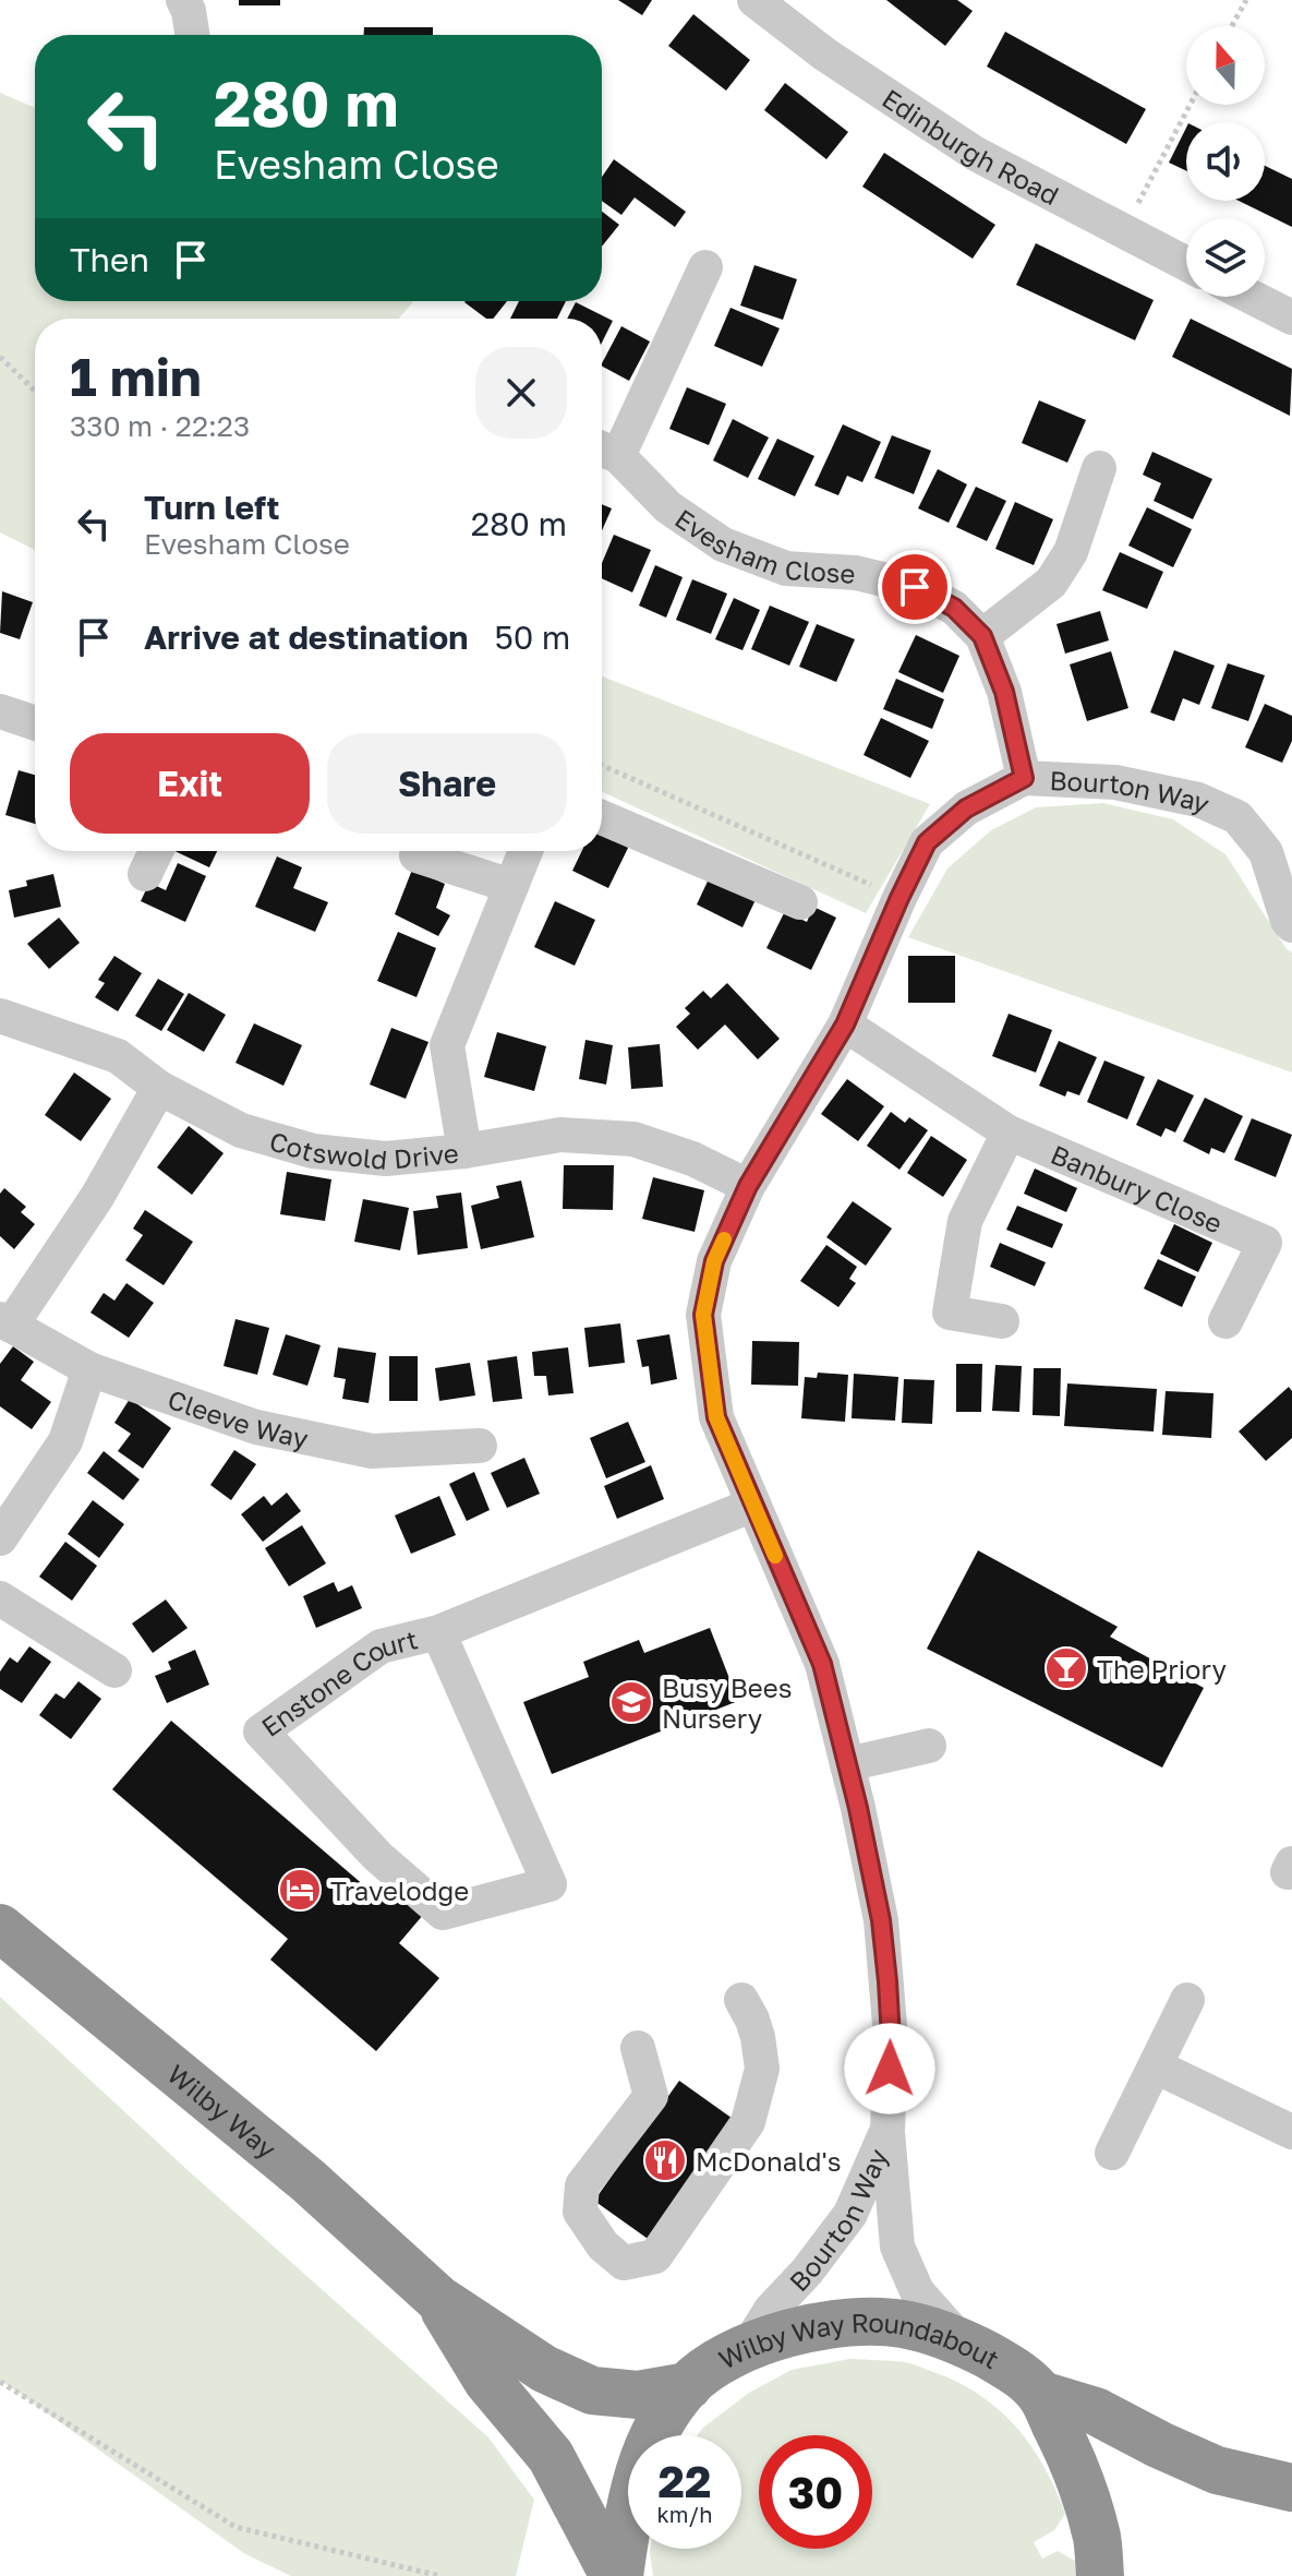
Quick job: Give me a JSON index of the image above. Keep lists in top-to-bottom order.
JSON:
{
  "streets": {
    "highway": ["Wilby Way", "Wilby Way Roundabout"],
    "street": [
      "Edinburgh Road",
      "Evesham Close",
      "Bourton Way",
      "Cotswold Drive",
      "Banbury Close",
      "Cleeve Way",
      "Enstone Court"
    ]
  },
  "crossings": [
    ["Evesham Close", "Bourton Way"],
    ["Bourton Way", "Cotswold Drive"],
    ["Bourton Way", "Banbury Close"],
    ["Bourton Way", "Enstone Court"],
    ["Bourton Way", "Wilby Way Roundabout"],
    ["Cotswold Drive", "Cleeve Way"],
    ["Wilby Way", "Wilby Way Roundabout"]
  ],
  "places": {
    "bar": ["The Priory"],
    "school or university": ["Busy Bees Nursery"],
    "hotel": ["Travelodge"],
    "restaurant": ["McDonald's"]
  },
  "north": "top",
  "page": {
    "turn": ["280 m", "Evesham Close"],
    "then": "Then",
    "heading": ["1 min", "330 m · 22:23"],
    "list": [
      {
        "name": "Turn left",
        "note": "Evesham Close",
        "value": "280 m"
      },
      {
        "name": "Arrive at destination",
        "value": "50 m"
      }
    ],
    "buttons": ["Exit", "Share"],
    "speed": "22 km/h",
    "limit": "30"
  }
}
